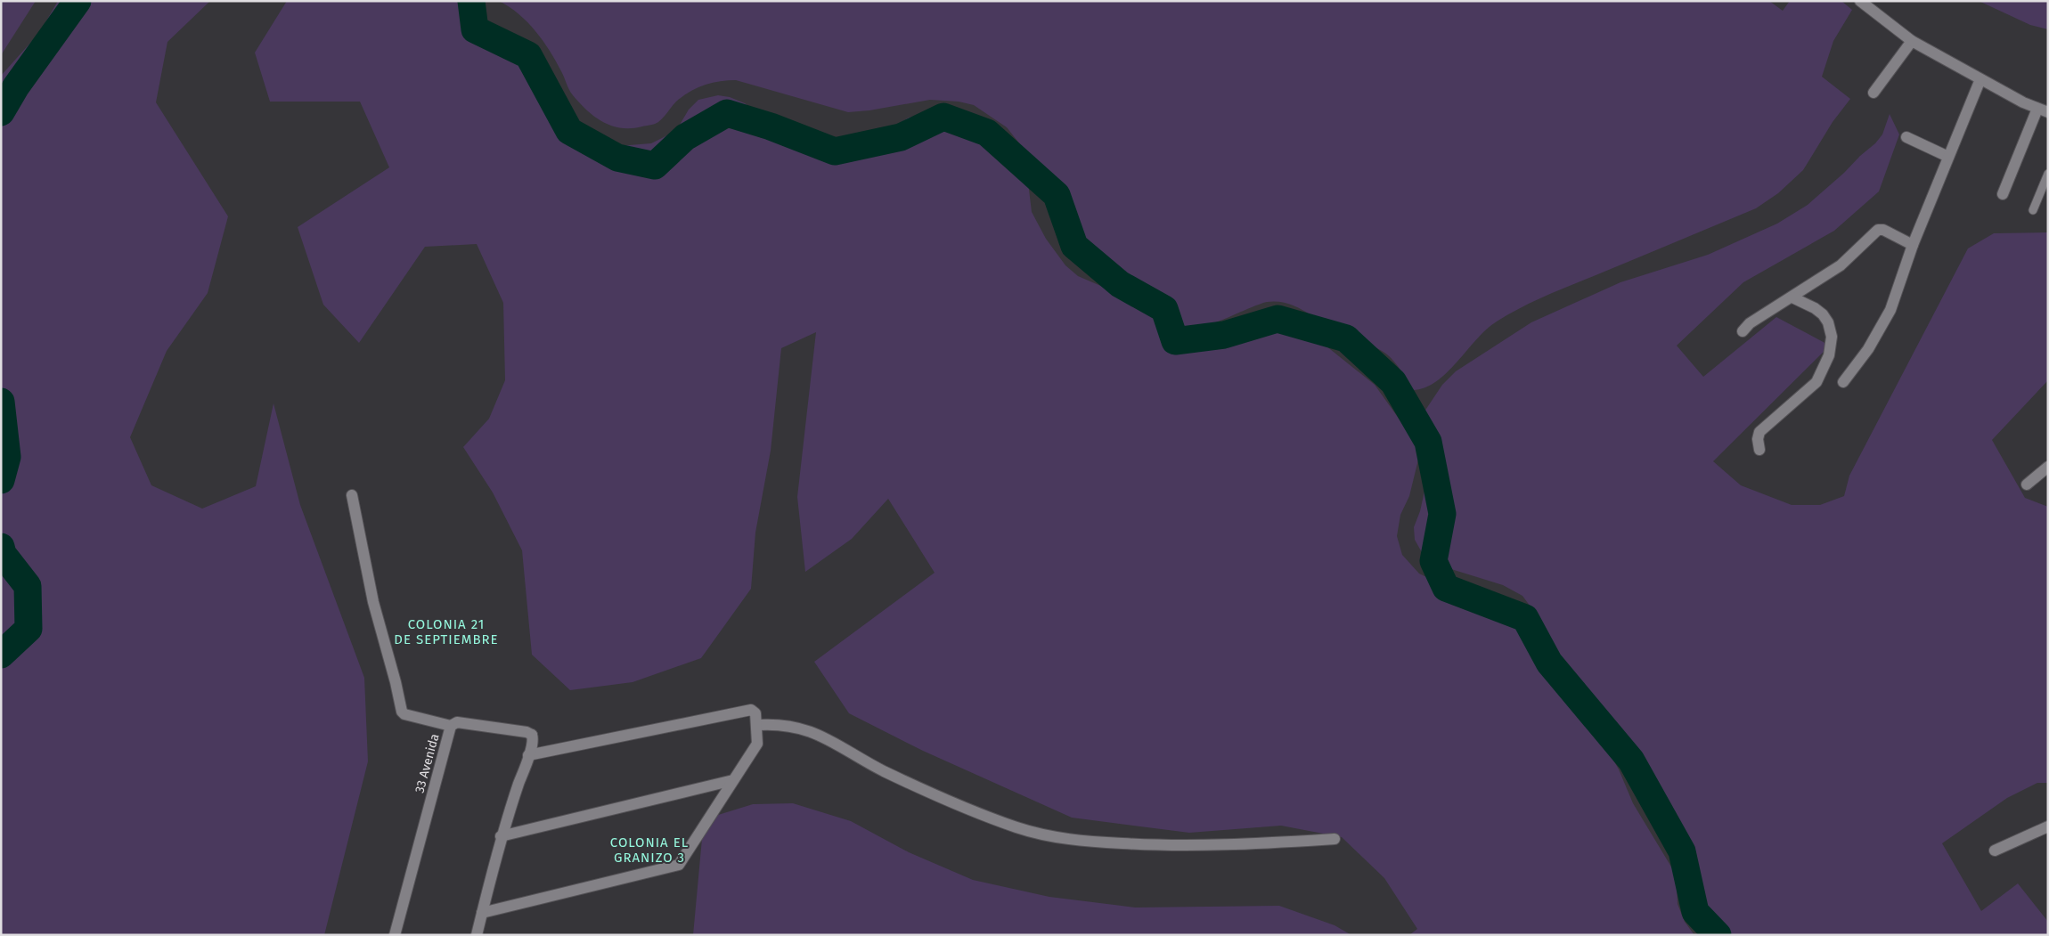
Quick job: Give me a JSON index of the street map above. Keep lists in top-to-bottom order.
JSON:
{
  "streets": {
    "street": ["33 Avenida"]
  },
  "districts": ["COLONIA 21 DE SEPTIEMBRE", "COLONIA EL GRANIZO 3"]
}
